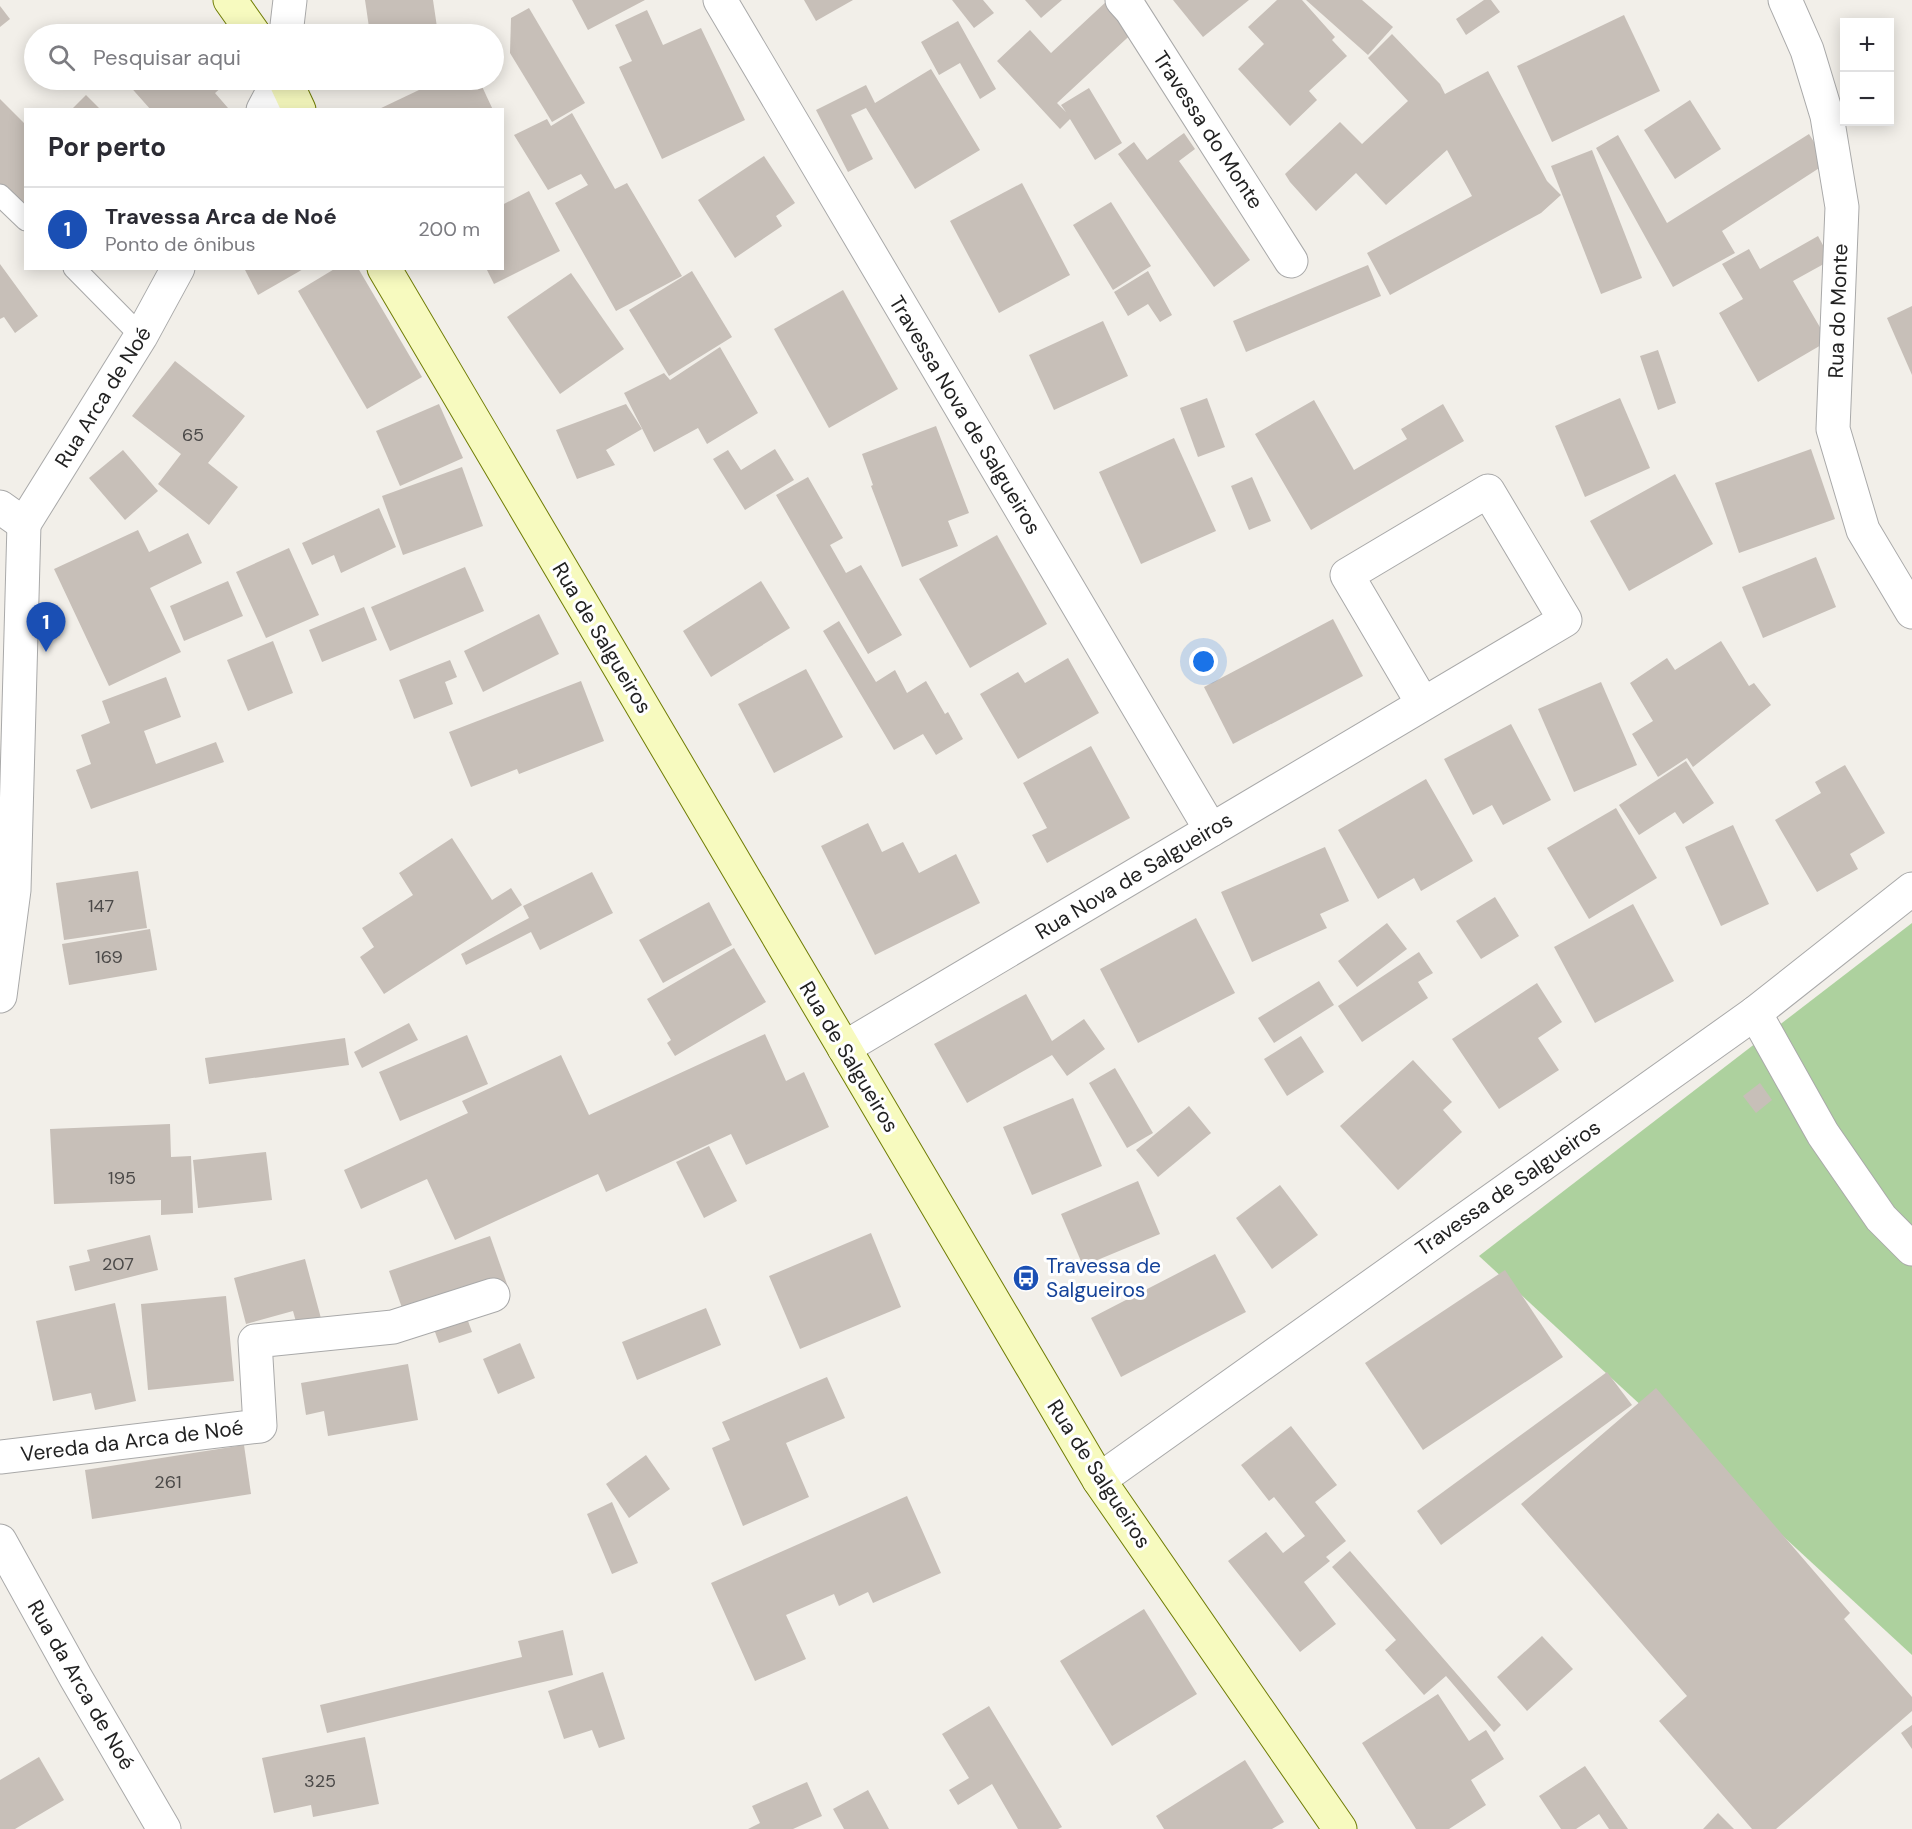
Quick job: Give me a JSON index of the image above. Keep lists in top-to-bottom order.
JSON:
{
  "streets": {
    "street": [
      "Travessa do Monte",
      "Rua do Monte",
      "Rua Arca de Noé",
      "Travessa Nova de Salgueiros",
      "Rua de Salgueiros",
      "Rua Nova de Salgueiros",
      "Travessa de Salgueiros",
      "Vereda da Arca de Noé",
      "Rua da Arca de Noé"
    ]
  },
  "crossings": [
    ["Travessa Nova de Salgueiros", "Rua Nova de Salgueiros"],
    ["Rua de Salgueiros", "Rua Nova de Salgueiros"],
    ["Rua de Salgueiros", "Travessa de Salgueiros"]
  ],
  "places": {
    "bus stop": ["Travessa de Salgueiros"]
  },
  "house_numbers": [
    "65",
    "147",
    "169",
    "195",
    "207",
    "261",
    "325"
  ],
  "page": {
    "map_buttons": ["+", "−"],
    "search": "Pesquisar aqui",
    "heading": "Por perto",
    "list": [
      {
        "mark": "1",
        "name": "Travessa Arca de Noé",
        "note": "Ponto de ônibus",
        "value": "200 m"
      }
    ],
    "pins": "1"
  }
}
